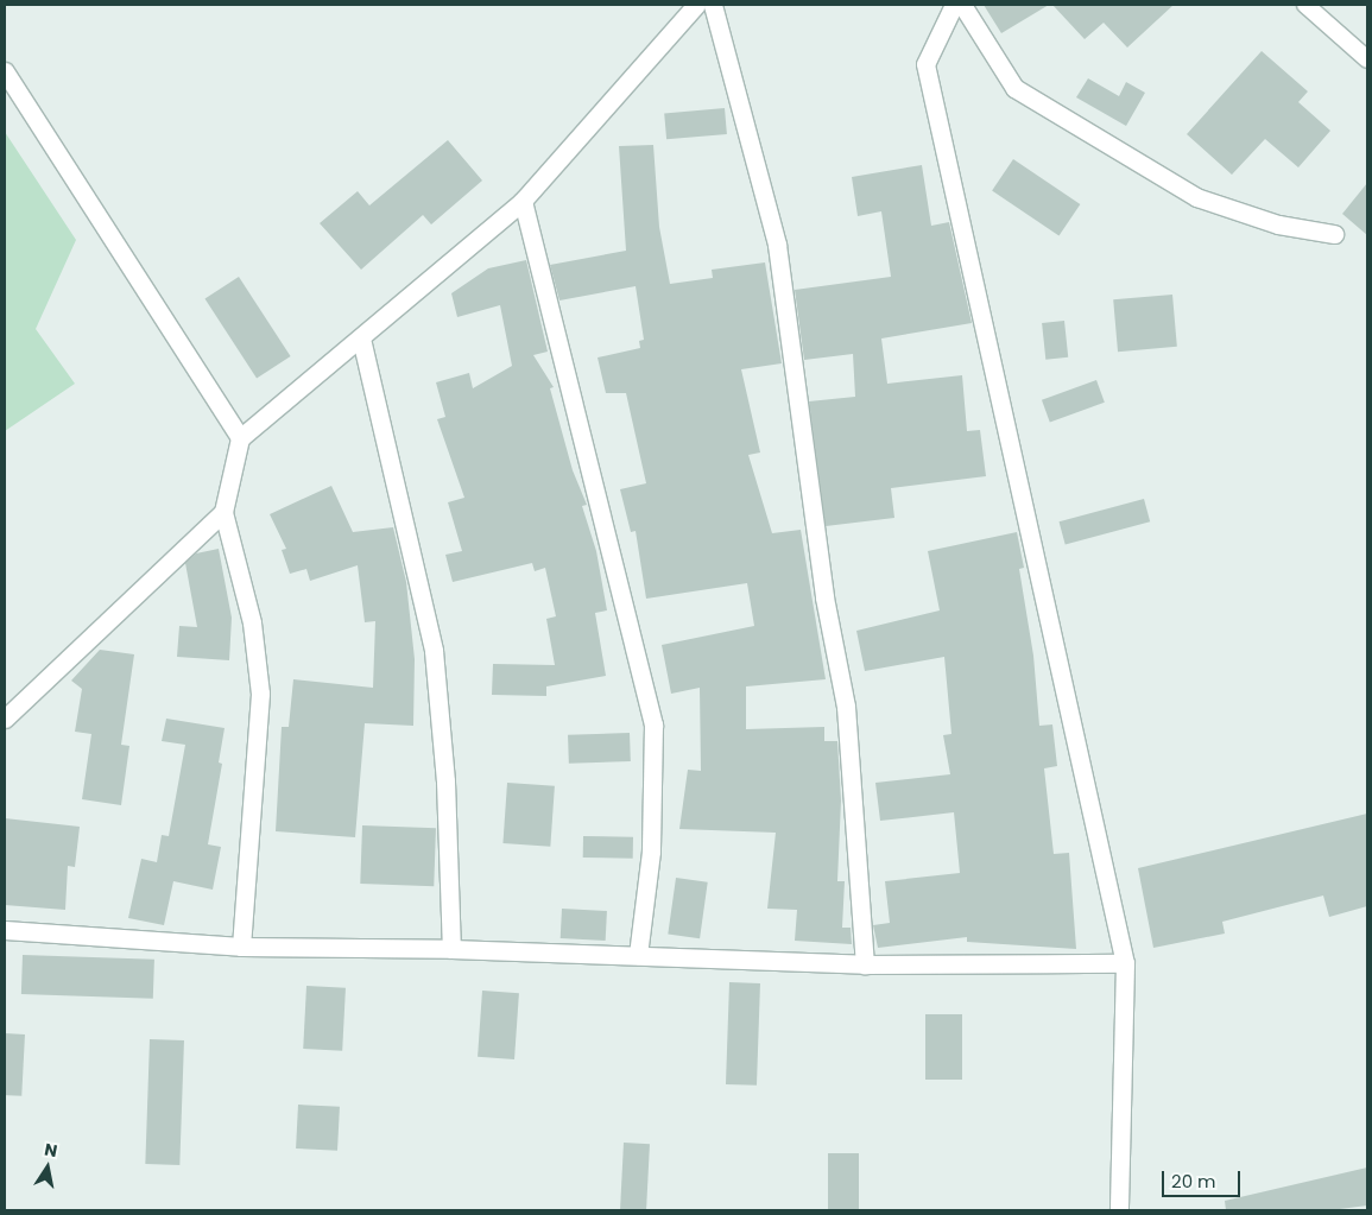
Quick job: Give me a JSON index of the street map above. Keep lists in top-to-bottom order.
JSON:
{
  "scale_bar": "20 m",
  "north": "top"
}
